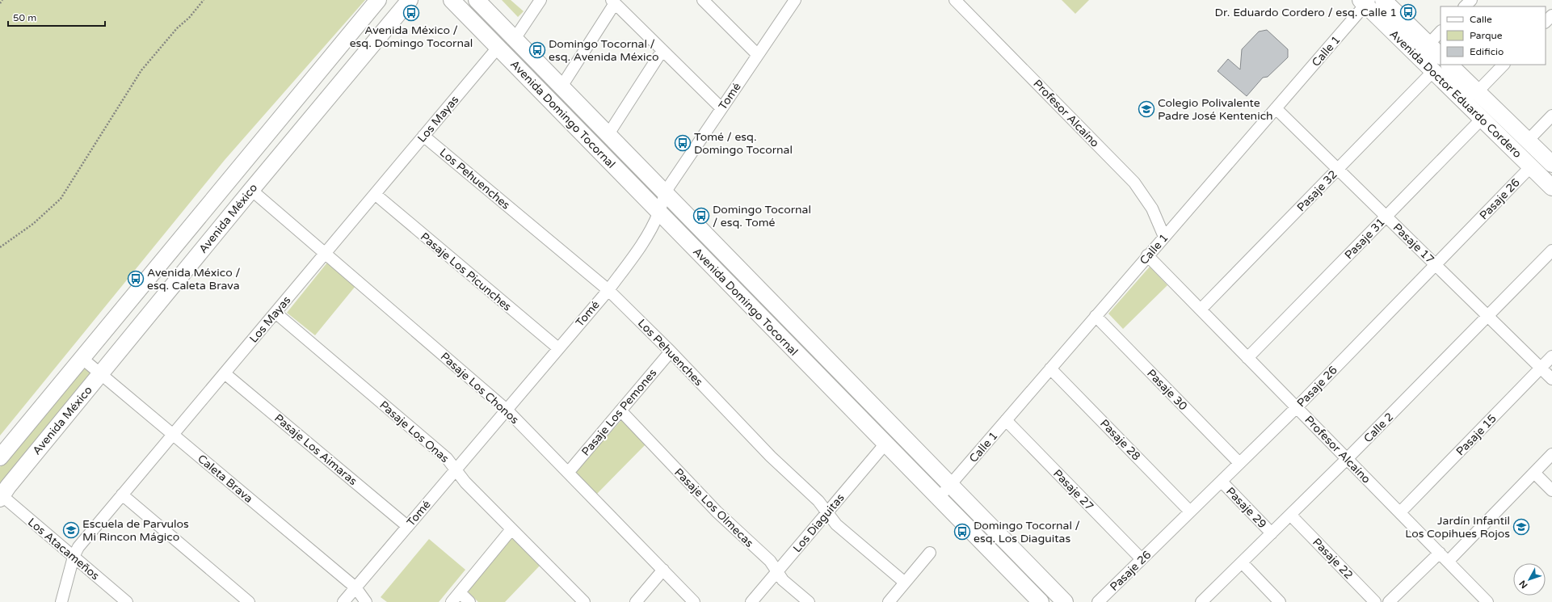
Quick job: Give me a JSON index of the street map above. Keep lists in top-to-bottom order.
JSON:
{
  "streets": {
    "main road": ["Avenida Doctor Eduardo Cordero", "Avenida Domingo Tocornal", "Avenida México"],
    "street": [
      "Calle 1",
      "Tomé",
      "Profesor Alcaíno",
      "Los Mayas",
      "Los Pehuenches",
      "Pasaje 32",
      "Pasaje 26",
      "Pasaje 31",
      "Pasaje 17",
      "Pasaje Los Picunches",
      "Pasaje Los Chonos",
      "Pasaje 30",
      "Pasaje Los Pemones",
      "Calle 2",
      "Pasaje Los Onas",
      "Pasaje 15",
      "Pasaje 28",
      "Pasaje Los Aimaras",
      "Caleta Brava",
      "Pasaje 27",
      "Pasaje Los Olmecas",
      "Pasaje 29",
      "Los Diaguitas",
      "Los Atacameños",
      "Pasaje 22"
    ]
  },
  "crossings": [
    ["Calle 1", "Avenida Doctor Eduardo Cordero"],
    ["Calle 1", "Profesor Alcaíno"],
    ["Calle 1", "Avenida Domingo Tocornal"],
    ["Calle 1", "Pasaje 17"],
    ["Calle 1", "Pasaje 30"],
    ["Calle 1", "Pasaje 28"],
    ["Calle 1", "Pasaje 27"],
    ["Avenida Doctor Eduardo Cordero", "Pasaje 32"],
    ["Avenida Doctor Eduardo Cordero", "Pasaje 26"],
    ["Avenida Doctor Eduardo Cordero", "Pasaje 31"],
    ["Tomé", "Avenida Domingo Tocornal"],
    ["Tomé", "Los Pehuenches"],
    ["Tomé", "Pasaje Los Picunches"],
    ["Tomé", "Pasaje Los Chonos"],
    ["Tomé", "Pasaje Los Onas"],
    ["Tomé", "Pasaje Los Aimaras"],
    ["Tomé", "Caleta Brava"],
    ["Profesor Alcaíno", "Pasaje 32"],
    ["Profesor Alcaíno", "Pasaje 26"],
    ["Profesor Alcaíno", "Pasaje 31"],
    ["Profesor Alcaíno", "Calle 2"],
    ["Profesor Alcaíno", "Pasaje 15"],
    ["Avenida Domingo Tocornal", "Los Mayas"],
    ["Avenida Domingo Tocornal", "Los Diaguitas"],
    ["Los Mayas", "Los Pehuenches"],
    ["Los Mayas", "Pasaje Los Picunches"],
    ["Los Mayas", "Pasaje Los Chonos"],
    ["Los Mayas", "Pasaje Los Onas"],
    ["Los Mayas", "Pasaje Los Aimaras"],
    ["Los Mayas", "Caleta Brava"],
    ["Los Mayas", "Los Atacameños"],
    ["Los Pehuenches", "Pasaje Los Pemones"],
    ["Los Pehuenches", "Los Diaguitas"],
    ["Pasaje 32", "Pasaje 17"],
    ["Pasaje 26", "Pasaje 17"],
    ["Pasaje 26", "Pasaje 30"],
    ["Pasaje 26", "Pasaje 28"],
    ["Pasaje 26", "Pasaje 27"],
    ["Pasaje 26", "Pasaje 29"],
    ["Avenida México", "Pasaje Los Chonos"],
    ["Avenida México", "Caleta Brava"],
    ["Avenida México", "Los Atacameños"],
    ["Pasaje 31", "Pasaje 17"],
    ["Pasaje 17", "Calle 2"],
    ["Pasaje 17", "Pasaje 15"],
    ["Pasaje Los Chonos", "Pasaje Los Pemones"],
    ["Pasaje Los Pemones", "Pasaje Los Olmecas"],
    ["Calle 2", "Pasaje 29"],
    ["Calle 2", "Pasaje 22"],
    ["Pasaje Los Olmecas", "Los Diaguitas"]
  ],
  "places": {
    "bus stop": [
      "Dr. Eduardo Cordero / esq. Calle 1",
      "Avenida México / esq. Domingo Tocornal",
      "Domingo Tocornal / esq. Avenida México",
      "Tomé / esq. Domingo Tocornal",
      "Domingo Tocornal / esq. Tomé",
      "Avenida México / esq. Caleta Brava",
      "Domingo Tocornal / esq. Los Diaguitas"
    ],
    "school or university": ["Colegio Polivalente Padre José Kentenich", "Jardín Infantil Los Copihues Rojos", "Escuela de Parvulos Mi Rincon Mágico"]
  },
  "legend": ["Calle", "Parque", "Edificio"],
  "scale_bar": "50 m",
  "north": "bottom left"
}
